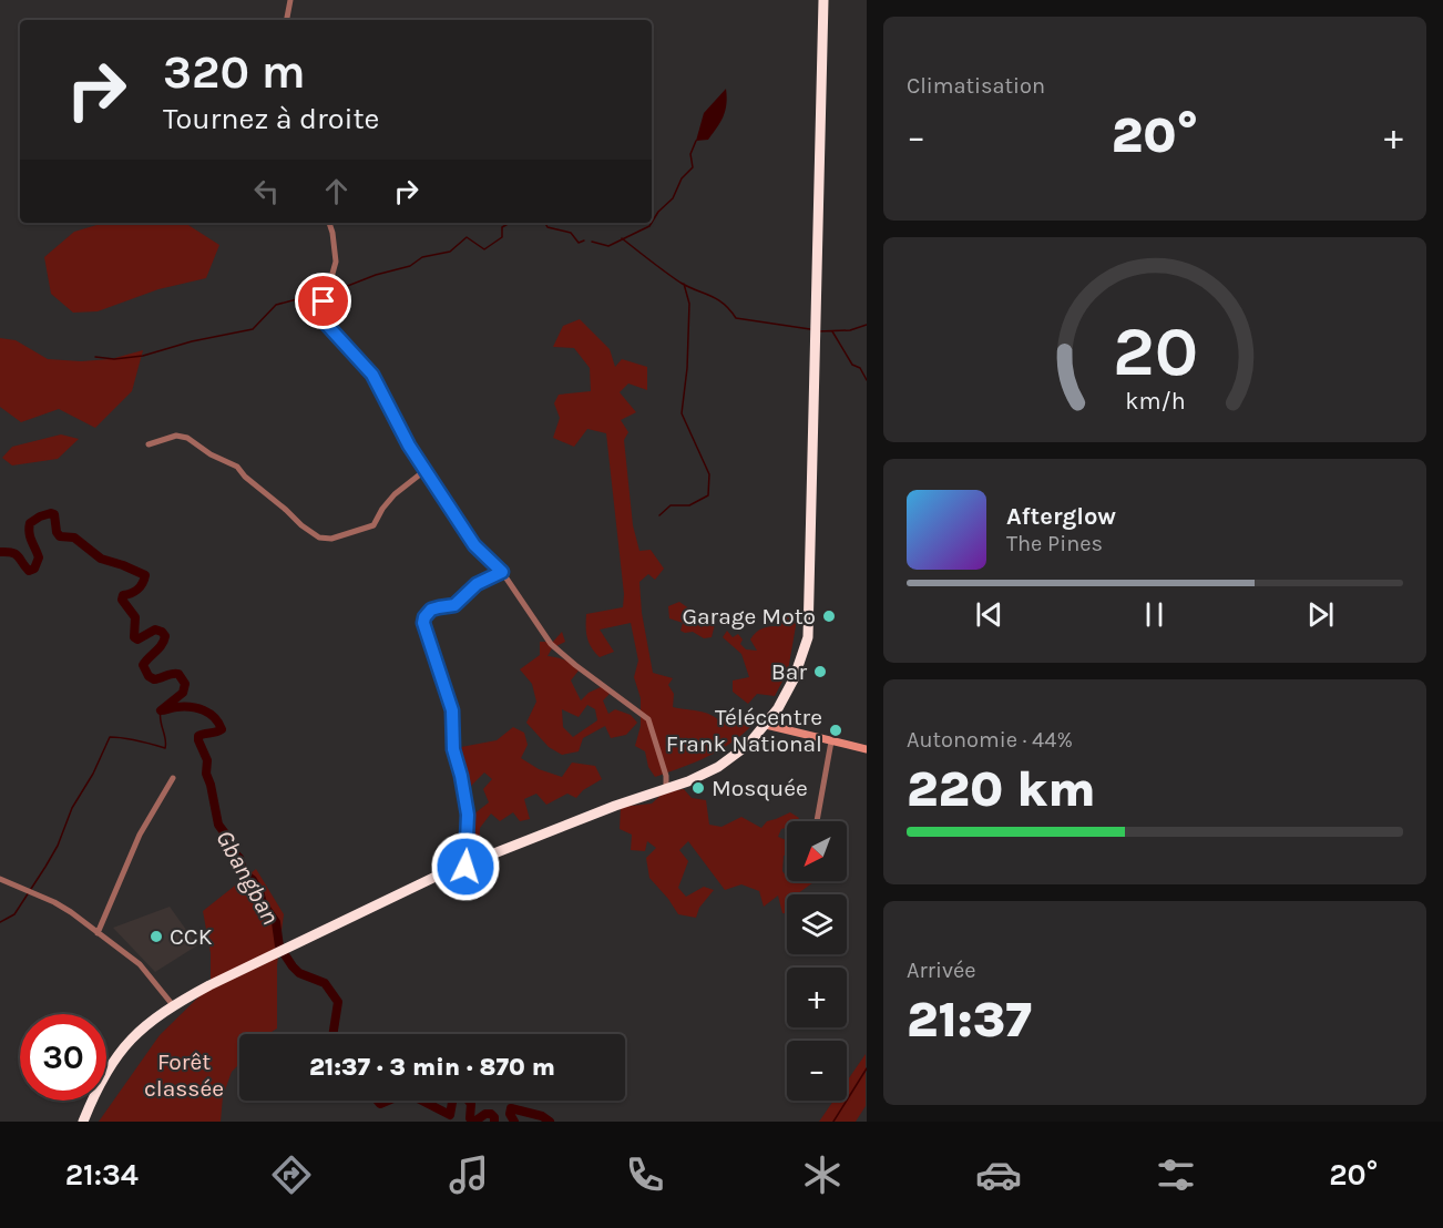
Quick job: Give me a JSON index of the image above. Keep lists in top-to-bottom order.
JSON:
{
  "water": ["Gbangban"],
  "parks": ["Forêt classée"],
  "places": [
    "Garage Moto",
    "Bar",
    "Télécentre Frank National",
    "Mosquée",
    "CCK"
  ],
  "north": "bottom left",
  "page": {
    "tile": [
      "Climatisation",
      ["Autonomie · 44%", "220 km"],
      ["Arrivée", "21:37"]
    ],
    "turn": ["320 m", "Tournez à droite"],
    "heat": ["−", "20°", "+"],
    "song": ["Afterglow", "The Pines"],
    "map_buttons": ["+", "−"],
    "limit": "30",
    "trip": "21:37 · 3 min · 870 m",
    "tabs": ["21:34", "20°"],
    "gauge": ["20", "km/h"]
  }
}
